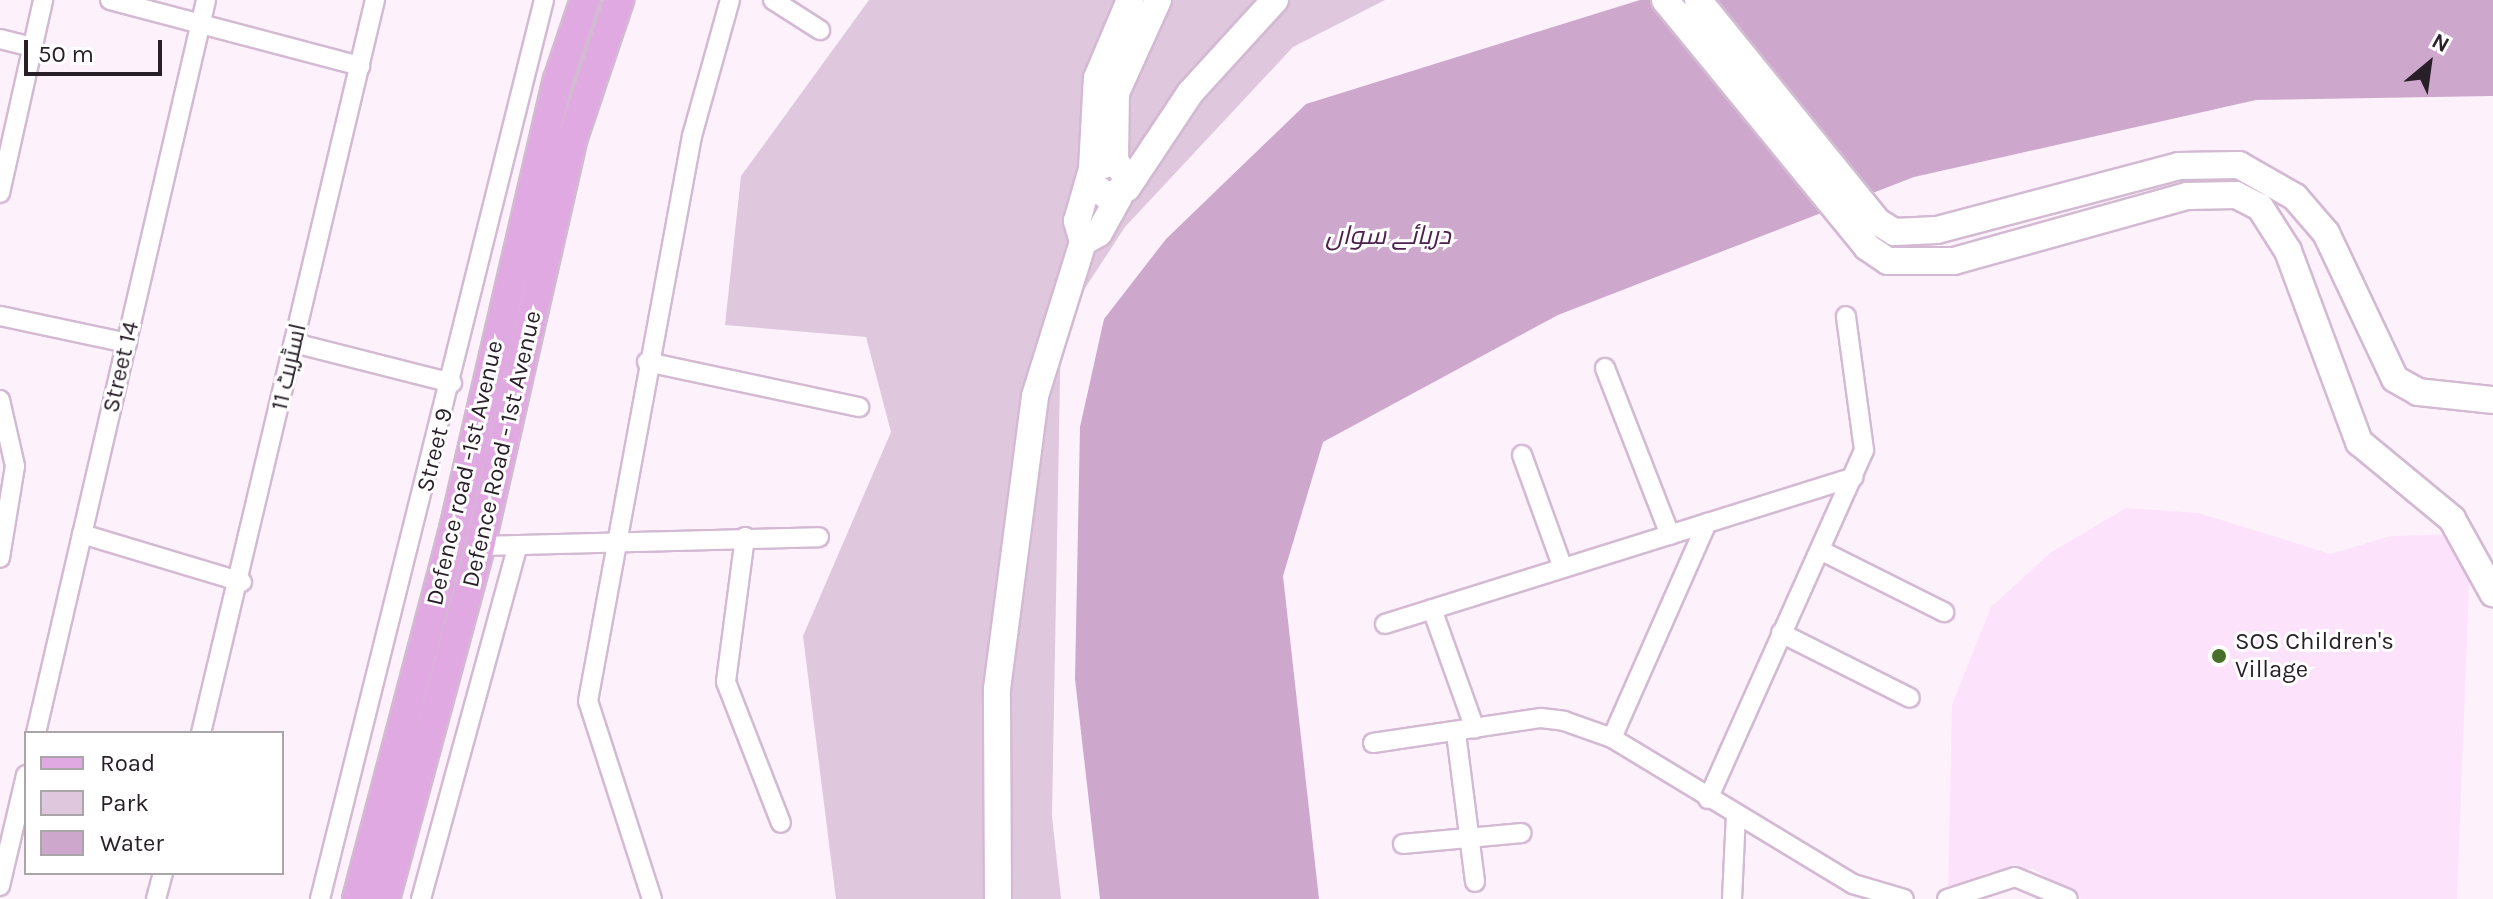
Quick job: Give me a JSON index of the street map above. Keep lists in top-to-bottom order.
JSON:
{
  "streets": {
    "main road": ["Defence Road - 1st Avenue", "Defence road -1st Avenue"],
    "street": ["Street 14", "اسٹریٹ 11", "Street 9"]
  },
  "water": ["دریائے سواں"],
  "places": ["SOS Children's Village"],
  "legend": ["Road", "Park", "Water"],
  "scale_bar": "50 m",
  "north": "top right"
}
